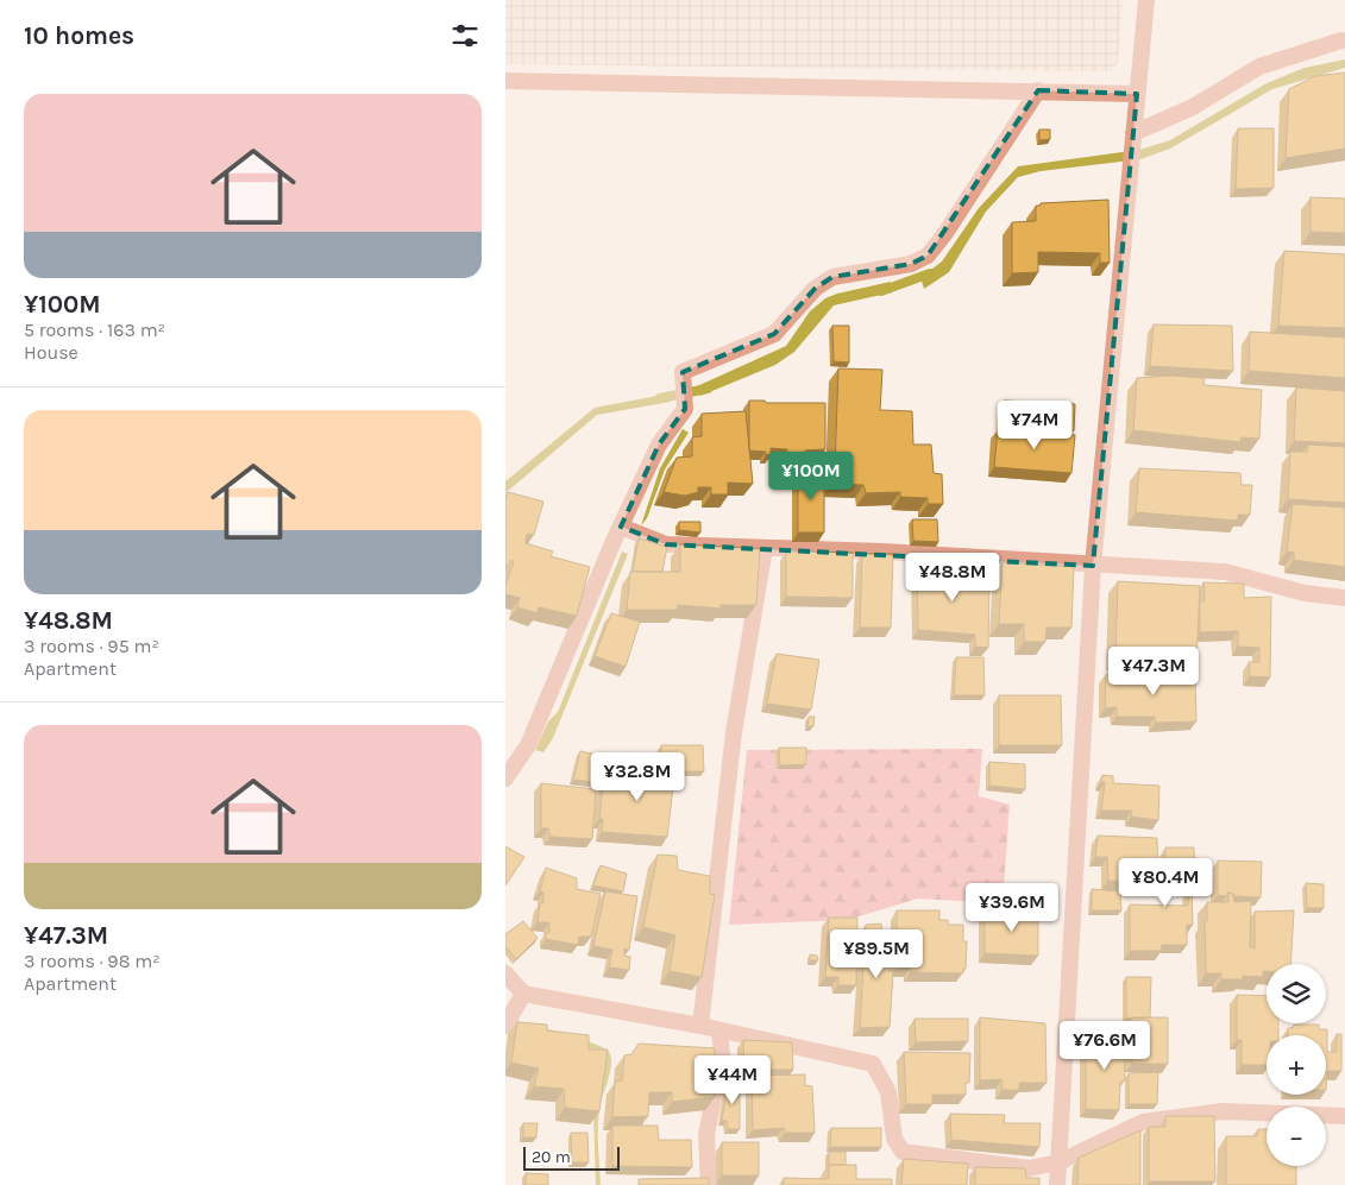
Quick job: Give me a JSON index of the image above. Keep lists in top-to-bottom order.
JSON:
{
  "scale_bar": "20 m",
  "page": {
    "heading": "10 homes",
    "list": [
      {
        "name": "¥100M",
        "note": "5 rooms · 163 m² · House"
      },
      {
        "name": "¥48.8M",
        "note": "3 rooms · 95 m² · Apartment"
      },
      {
        "name": "¥47.3M",
        "note": "3 rooms · 98 m² · Apartment"
      }
    ],
    "price": [
      "¥74M",
      "¥100M",
      "¥48.8M",
      "¥47.3M",
      "¥32.8M",
      "¥80.4M",
      "¥39.6M",
      "¥89.5M",
      "¥76.6M",
      "¥44M"
    ],
    "map_buttons": ["+", "−"],
    "scale": "20 m"
  }
}
